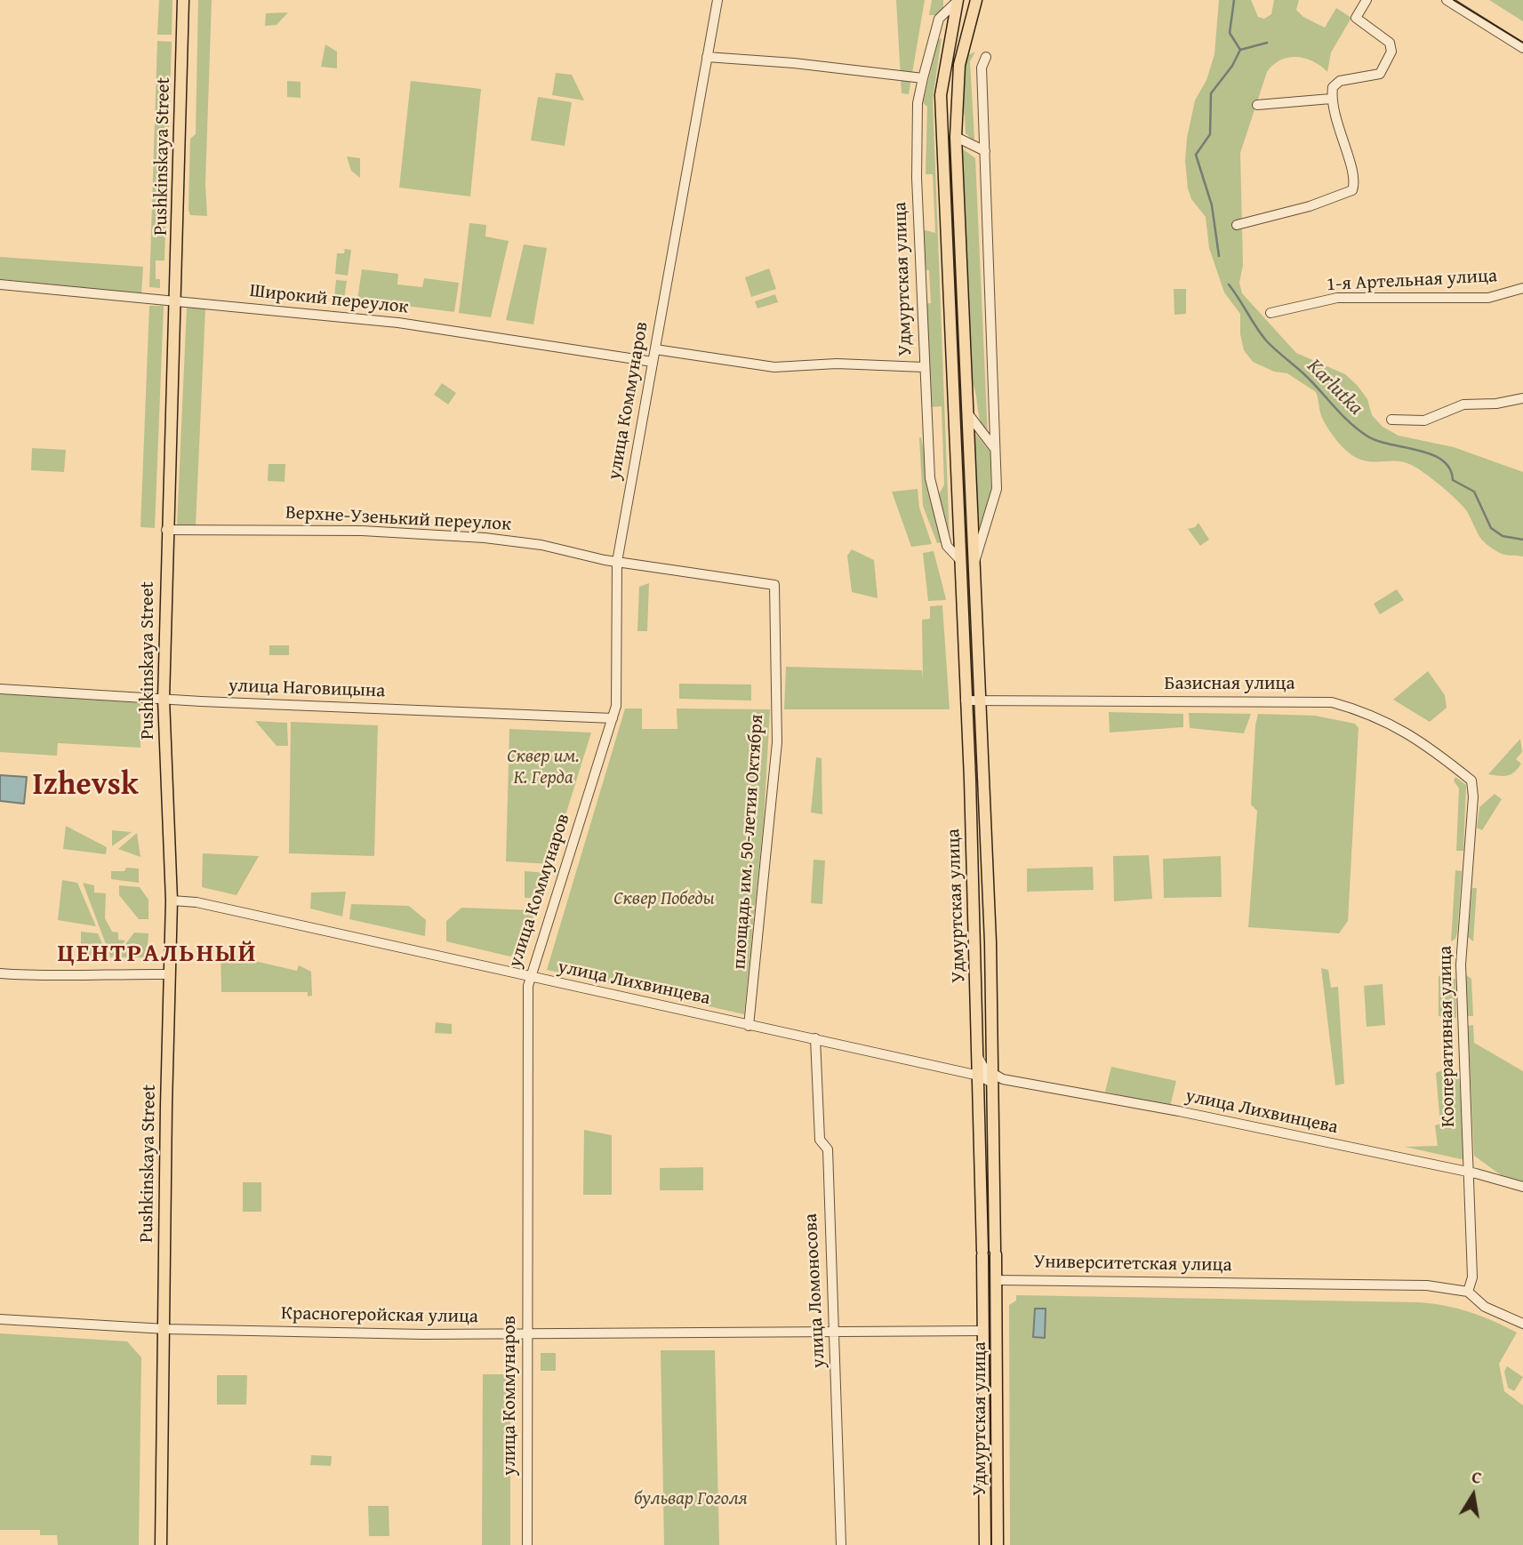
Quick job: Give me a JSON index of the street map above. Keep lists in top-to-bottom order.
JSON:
{
  "streets": {
    "main road": ["Pushkinskaya Street", "Удмуртская улица"],
    "street": [
      "1-я Артельная улица",
      "Широкий переулок",
      "улица Коммунаров",
      "Верхне-Узенький переулок",
      "Базисная улица",
      "улица Наговицына",
      "площадь им. 50-летия Октября",
      "улица Лихвинцева",
      "Кооперативная улица",
      "Университетская улица",
      "улица Ломоносова",
      "Красногеройская улица"
    ]
  },
  "crossings": [
    ["Pushkinskaya Street", "Широкий переулок"],
    ["Pushkinskaya Street", "Верхне-Узенький переулок"],
    ["Pushkinskaya Street", "улица Наговицына"],
    ["Pushkinskaya Street", "улица Лихвинцева"],
    ["Pushkinskaya Street", "Красногеройская улица"],
    ["Удмуртская улица", "Базисная улица"],
    ["Удмуртская улица", "улица Лихвинцева"],
    ["Удмуртская улица", "Университетская улица"],
    ["Удмуртская улица", "Красногеройская улица"],
    ["Широкий переулок", "улица Коммунаров"],
    ["улица Коммунаров", "Верхне-Узенький переулок"],
    ["улица Коммунаров", "улица Наговицына"],
    ["улица Коммунаров", "улица Лихвинцева"],
    ["улица Коммунаров", "Красногеройская улица"],
    ["Верхне-Узенький переулок", "площадь им. 50-летия Октября"],
    ["Базисная улица", "Кооперативная улица"],
    ["площадь им. 50-летия Октября", "улица Лихвинцева"],
    ["улица Лихвинцева", "Кооперативная улица"],
    ["улица Лихвинцева", "улица Ломоносова"],
    ["Кооперативная улица", "Университетская улица"],
    ["улица Ломоносова", "Красногеройская улица"]
  ],
  "districts": ["Izhevsk", "ЦЕНТРАЛЬНЫЙ"],
  "water": ["Karlutka"],
  "parks": ["Сквер им. К. Герда", "Сквер Победы", "бульвар Гоголя"],
  "north": "top"
}
